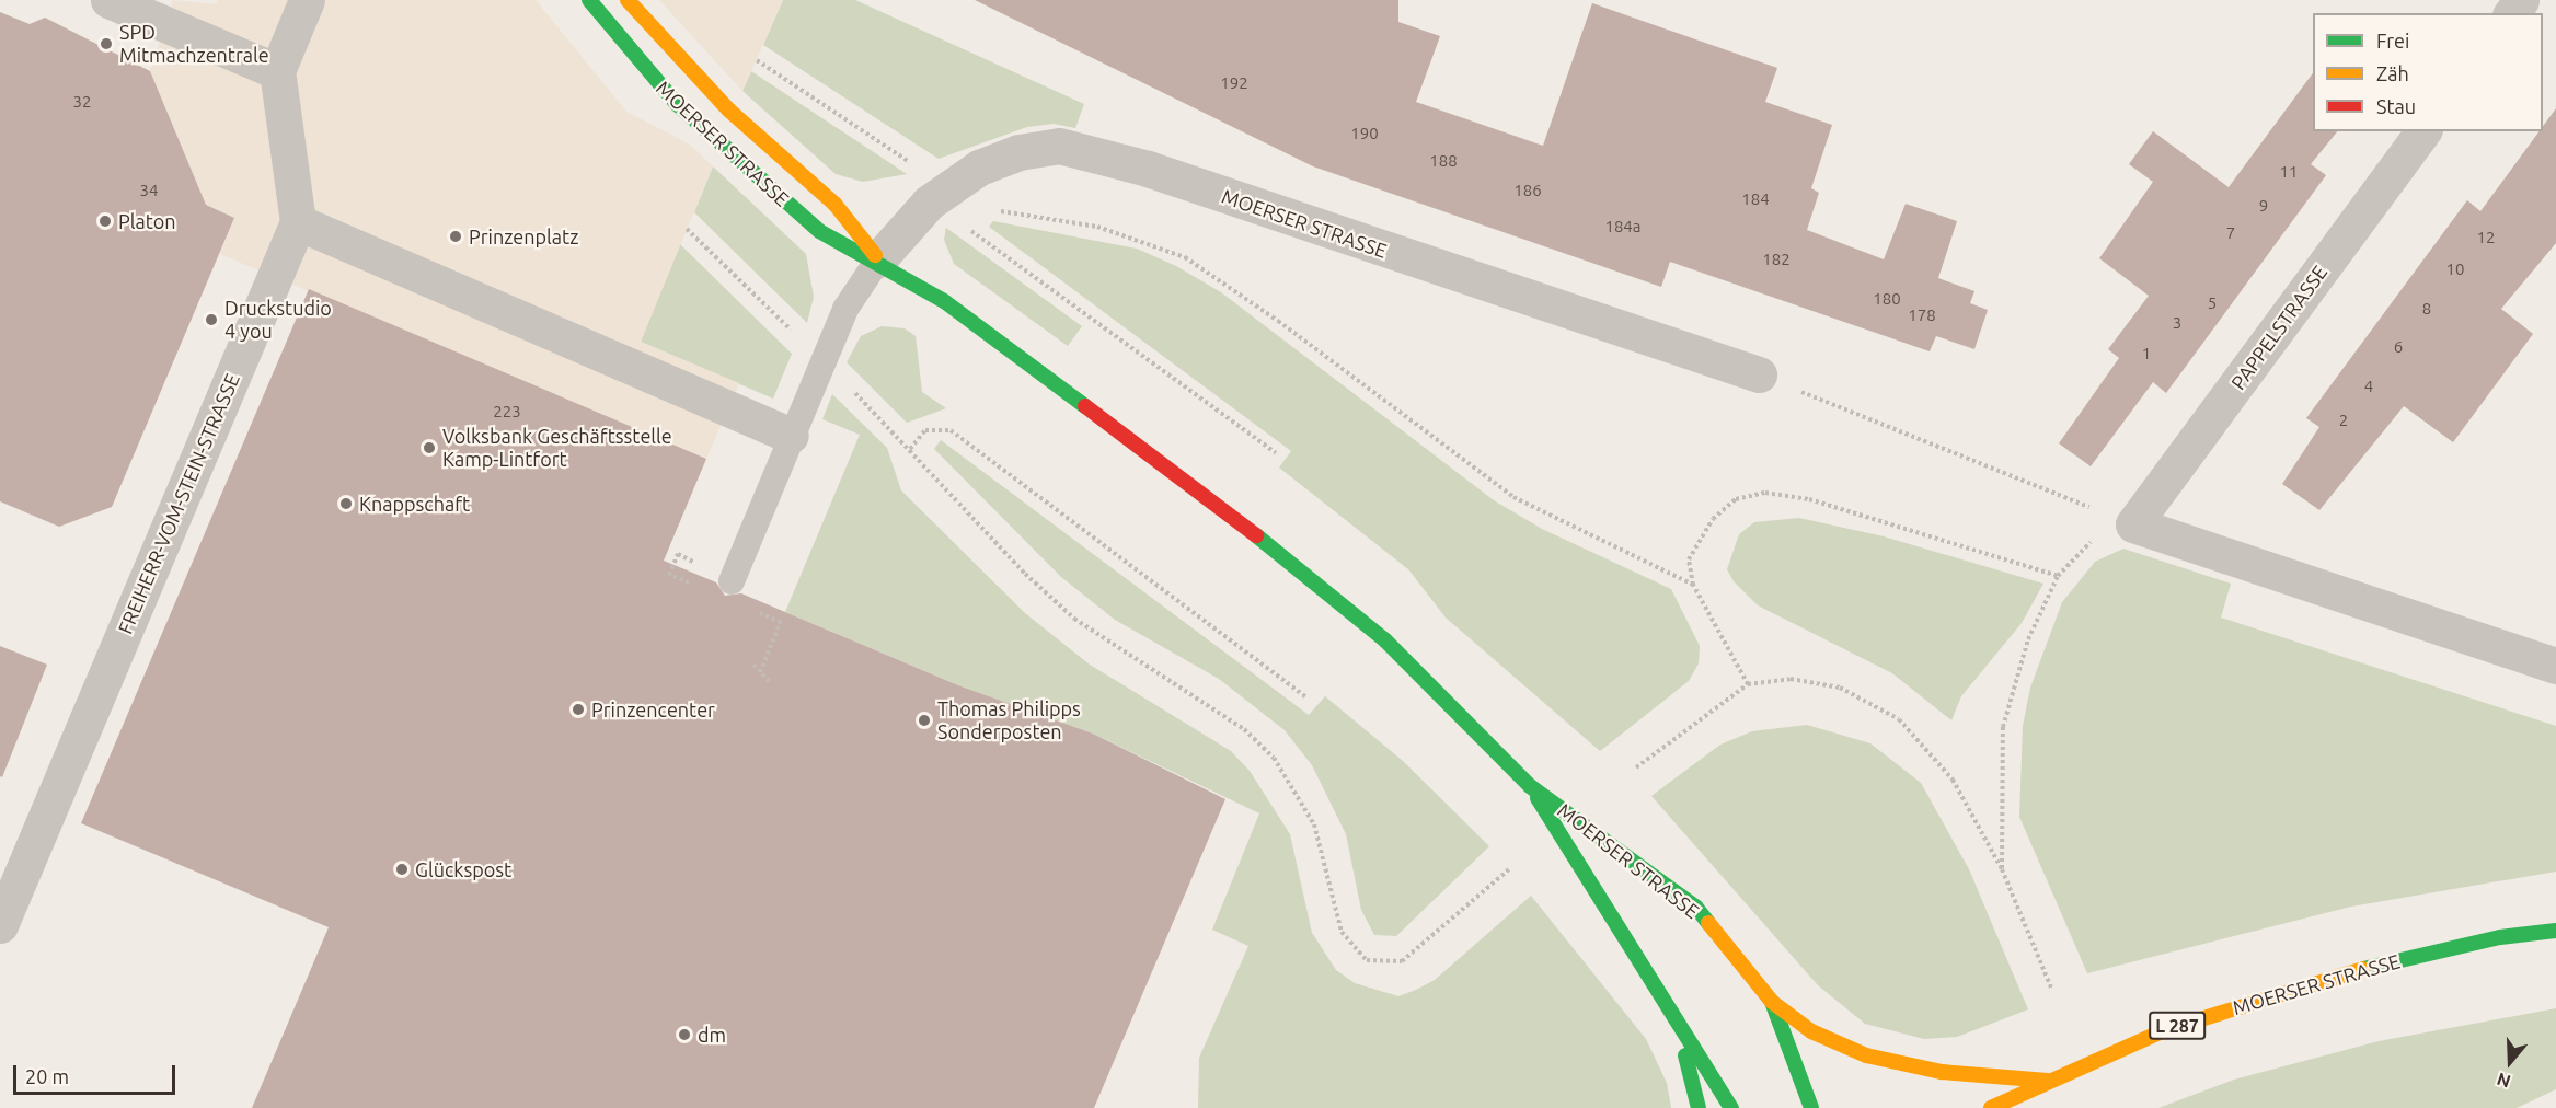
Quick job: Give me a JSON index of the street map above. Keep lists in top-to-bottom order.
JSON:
{
  "streets": {
    "main road": ["MOERSER STRASSE", "L 287"],
    "street": ["PAPPELSTRASSE", "FREIHERR-VOM-STEIN-STRASSE"]
  },
  "places": [
    "SPD Mitmachzentrale",
    "Platon",
    "Prinzenplatz",
    "Druckstudio 4 you",
    "Volksbank Geschäftsstelle Kamp-Lintfort",
    "Knappschaft",
    "Prinzencenter",
    "Thomas Philipps Sonderposten",
    "Glückspost",
    "dm"
  ],
  "house_numbers": [
    "192",
    "32",
    "190",
    "188",
    "11",
    "34",
    "186",
    "184",
    "9",
    "184a",
    "7",
    "12",
    "182",
    "10",
    "180",
    "5",
    "8",
    "178",
    "3",
    "6",
    "1",
    "4",
    "223",
    "2"
  ],
  "legend": ["Frei", "Zäh", "Stau"],
  "scale_bar": "20 m",
  "north": "bottom"
}
